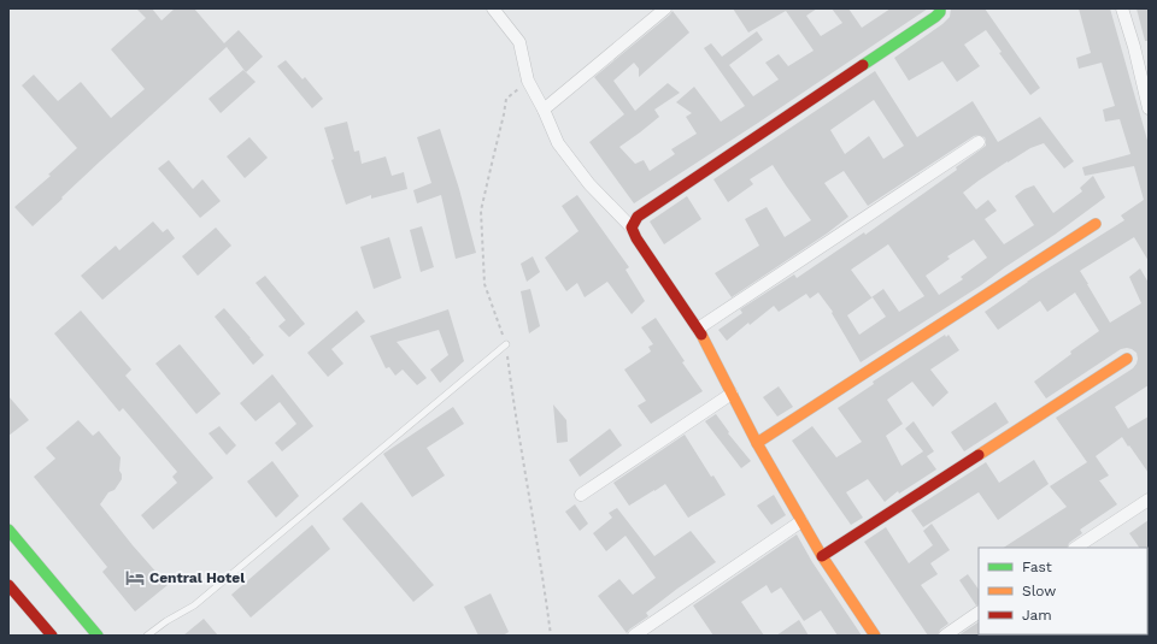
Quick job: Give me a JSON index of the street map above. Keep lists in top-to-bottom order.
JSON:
{
  "places": {
    "hotel": ["Central Hotel"]
  },
  "legend": ["Fast", "Slow", "Jam"]
}
